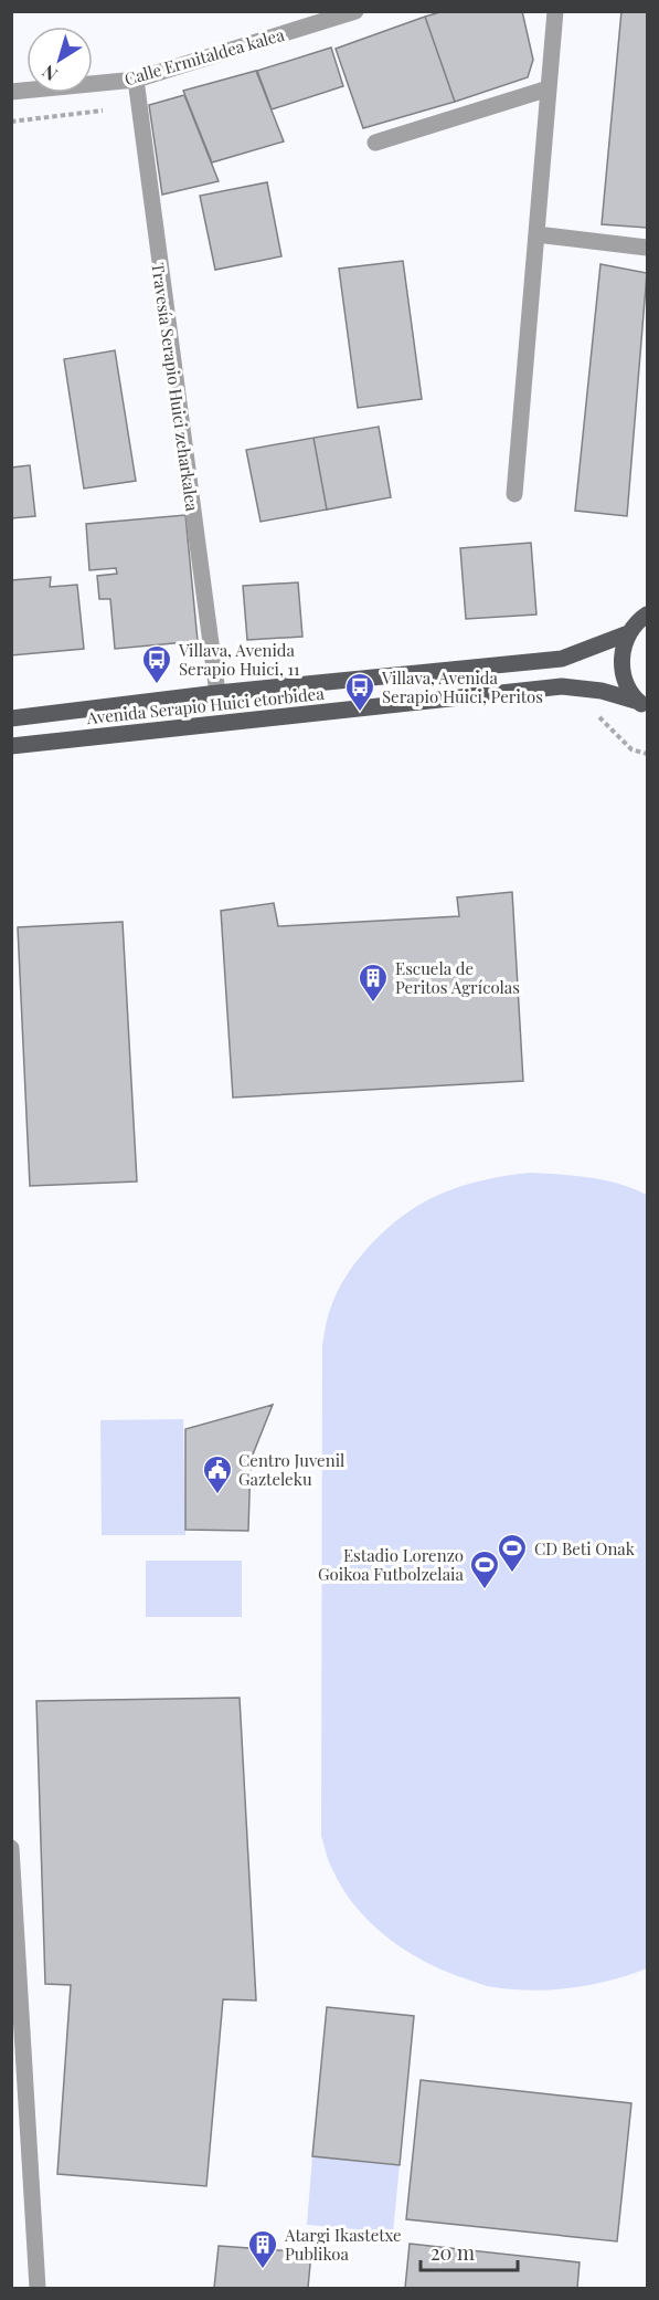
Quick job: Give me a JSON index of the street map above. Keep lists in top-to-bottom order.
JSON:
{
  "streets": {
    "main road": ["Avenida Serapio Huici etorbidea"],
    "street": ["Calle Ermitaldea kalea", "Travesía Serapio Huici zeharkalea"]
  },
  "crossings": [
    ["Calle Ermitaldea kalea", "Travesía Serapio Huici zeharkalea"],
    ["Travesía Serapio Huici zeharkalea", "Avenida Serapio Huici etorbidea"]
  ],
  "places": {
    "bus stop": ["Villava, Avenida Serapio Huici, 11", "Villava, Avenida Serapio Huici, Peritos"],
    "building": ["Escuela de Peritos Agrícolas", "Atargi Ikastetxe Publikoa"],
    "public building": ["Centro Juvenil Gazteleku"],
    "sports": ["CD Beti Onak", "Estadio Lorenzo Goikoa Futbolzelaia"]
  },
  "scale_bar": "20 m",
  "north": "bottom left"
}
